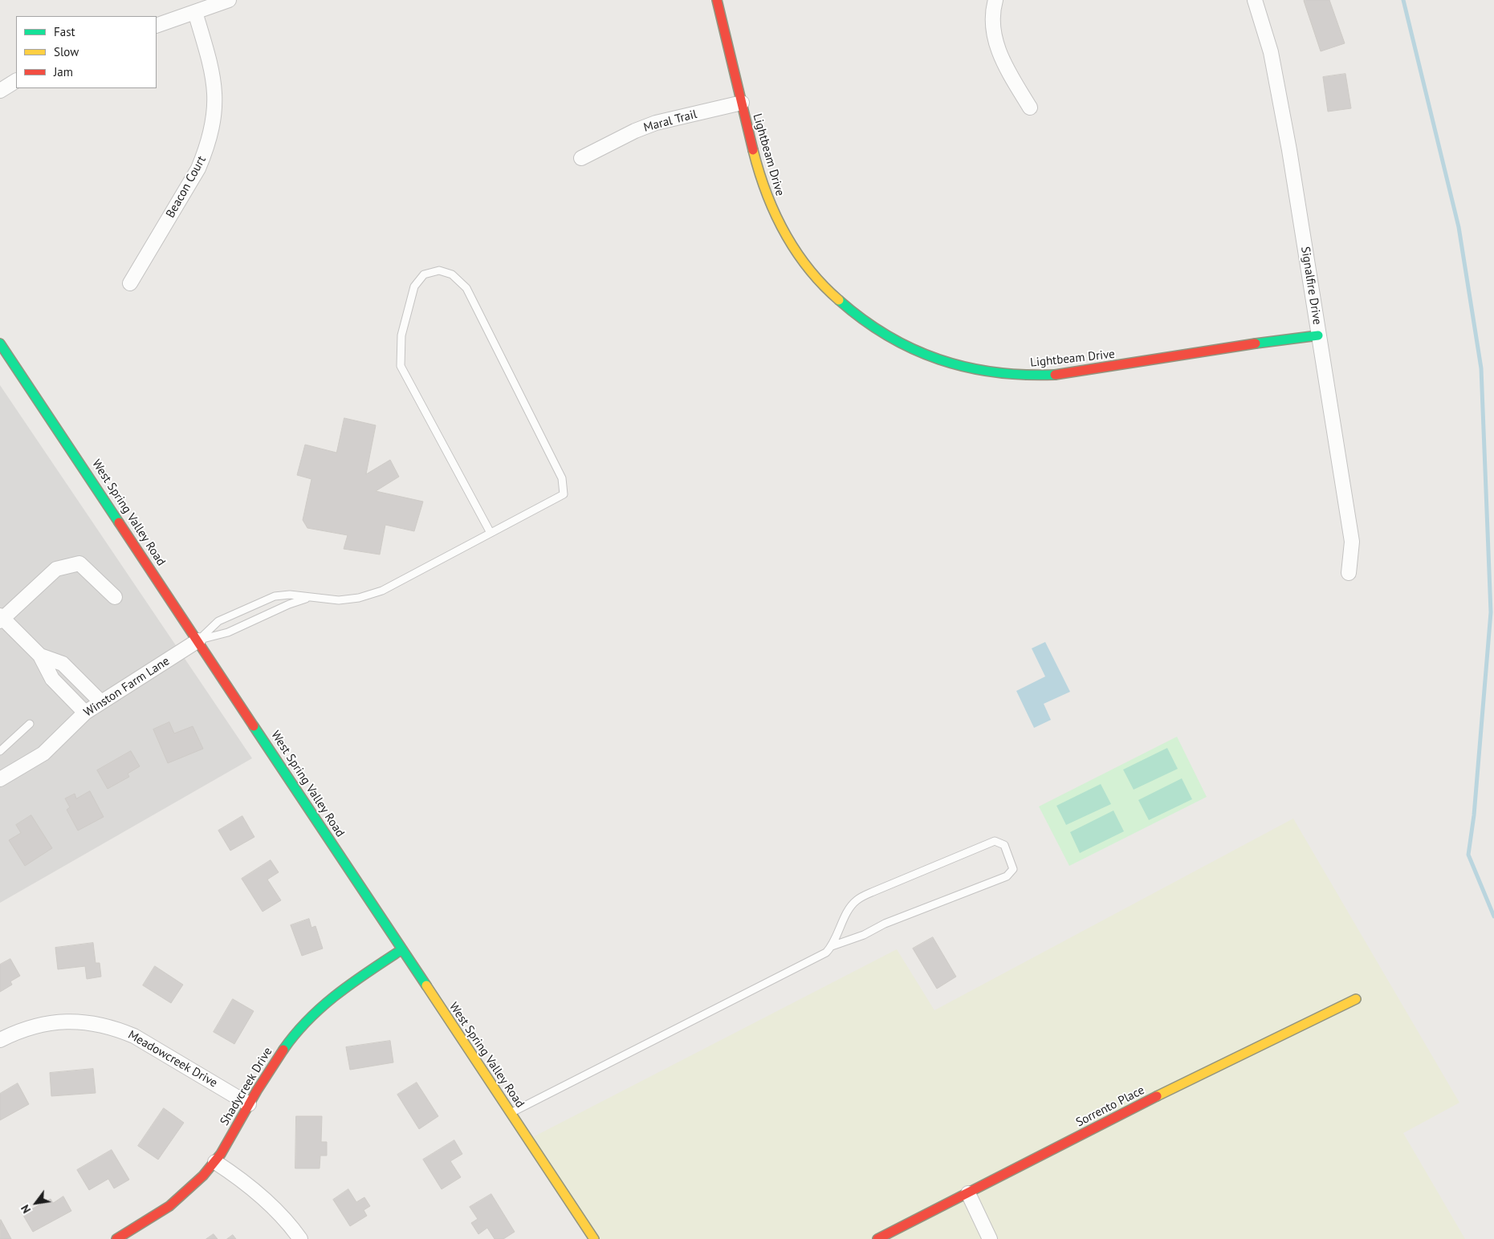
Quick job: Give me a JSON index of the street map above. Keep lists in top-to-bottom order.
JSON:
{
  "streets": {
    "street": [
      "Maral Trail",
      "Lightbeam Drive",
      "Beacon Court",
      "Signalfire Drive",
      "West Spring Valley Road",
      "Winston Farm Lane",
      "Meadowcreek Drive",
      "Shadycreek Drive",
      "Sorrento Place"
    ]
  },
  "crossings": [
    ["Maral Trail", "Lightbeam Drive"],
    ["Lightbeam Drive", "Signalfire Drive"],
    ["West Spring Valley Road", "Winston Farm Lane"],
    ["West Spring Valley Road", "Shadycreek Drive"],
    ["Meadowcreek Drive", "Shadycreek Drive"]
  ],
  "legend": ["Fast", "Slow", "Jam"],
  "north": "bottom left"
}
